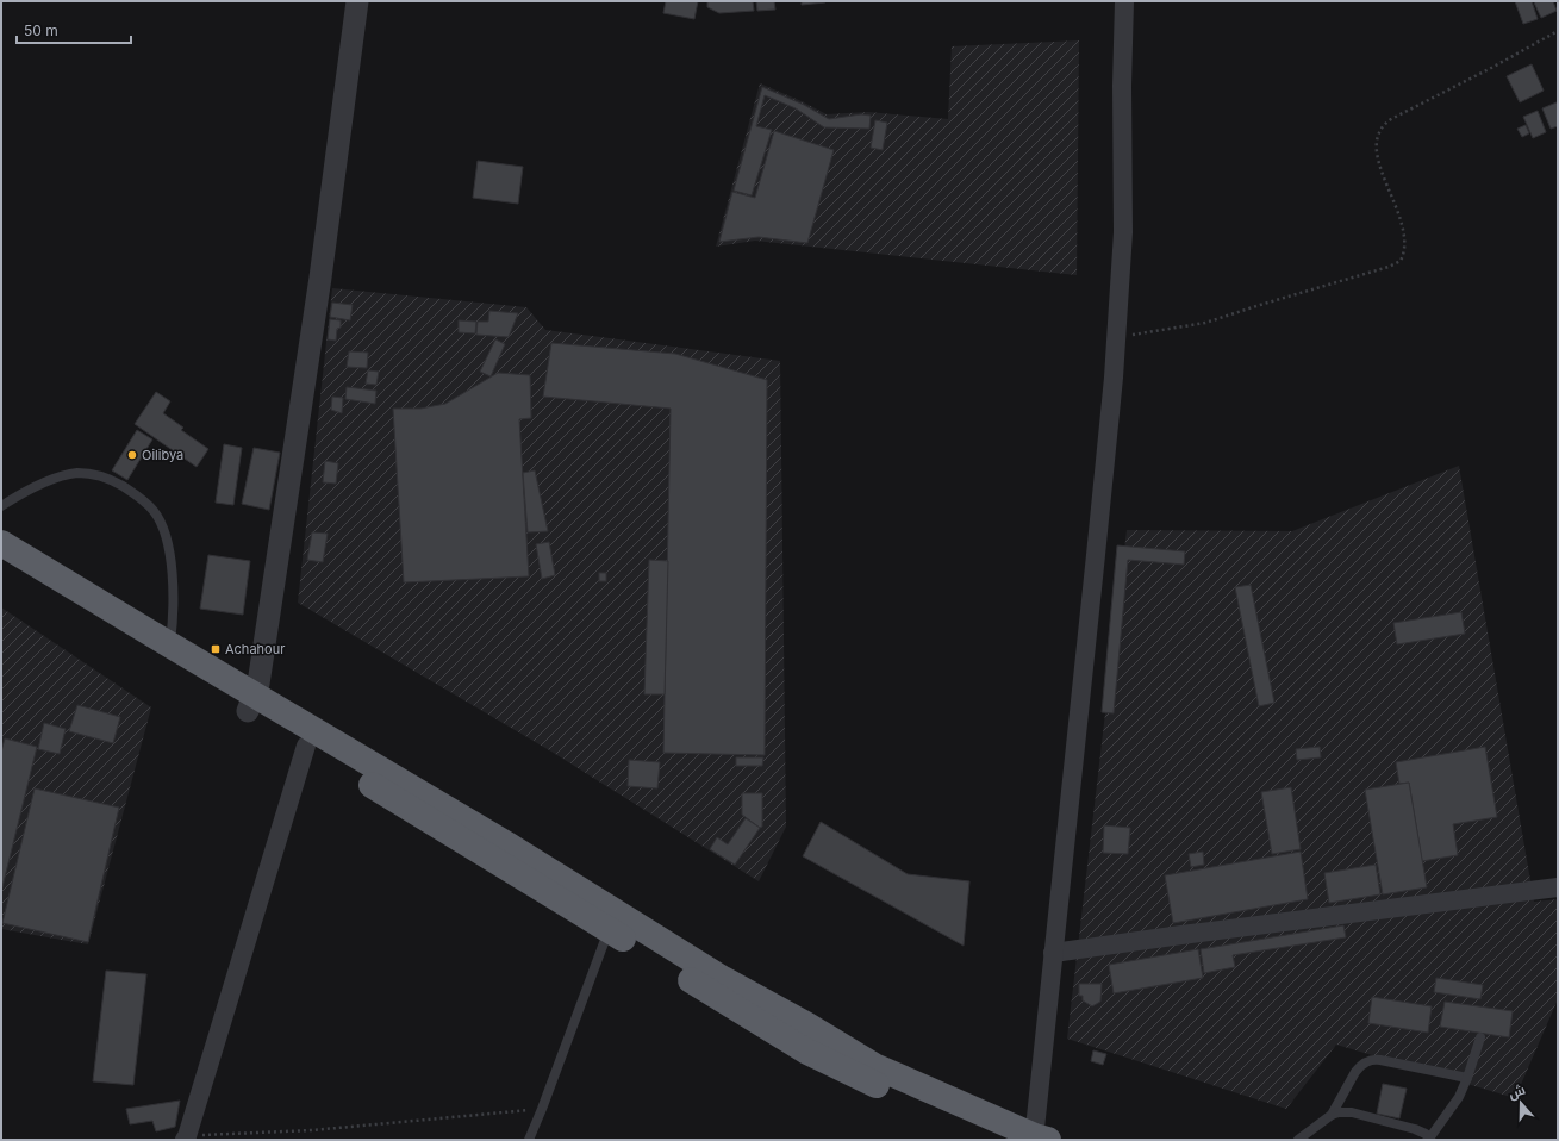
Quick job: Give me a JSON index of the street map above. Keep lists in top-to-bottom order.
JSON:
{
  "places": {
    "other": ["Oilibya"],
    "transit": ["Achahour"]
  },
  "scale_bar": "50 m",
  "north": "top"
}
